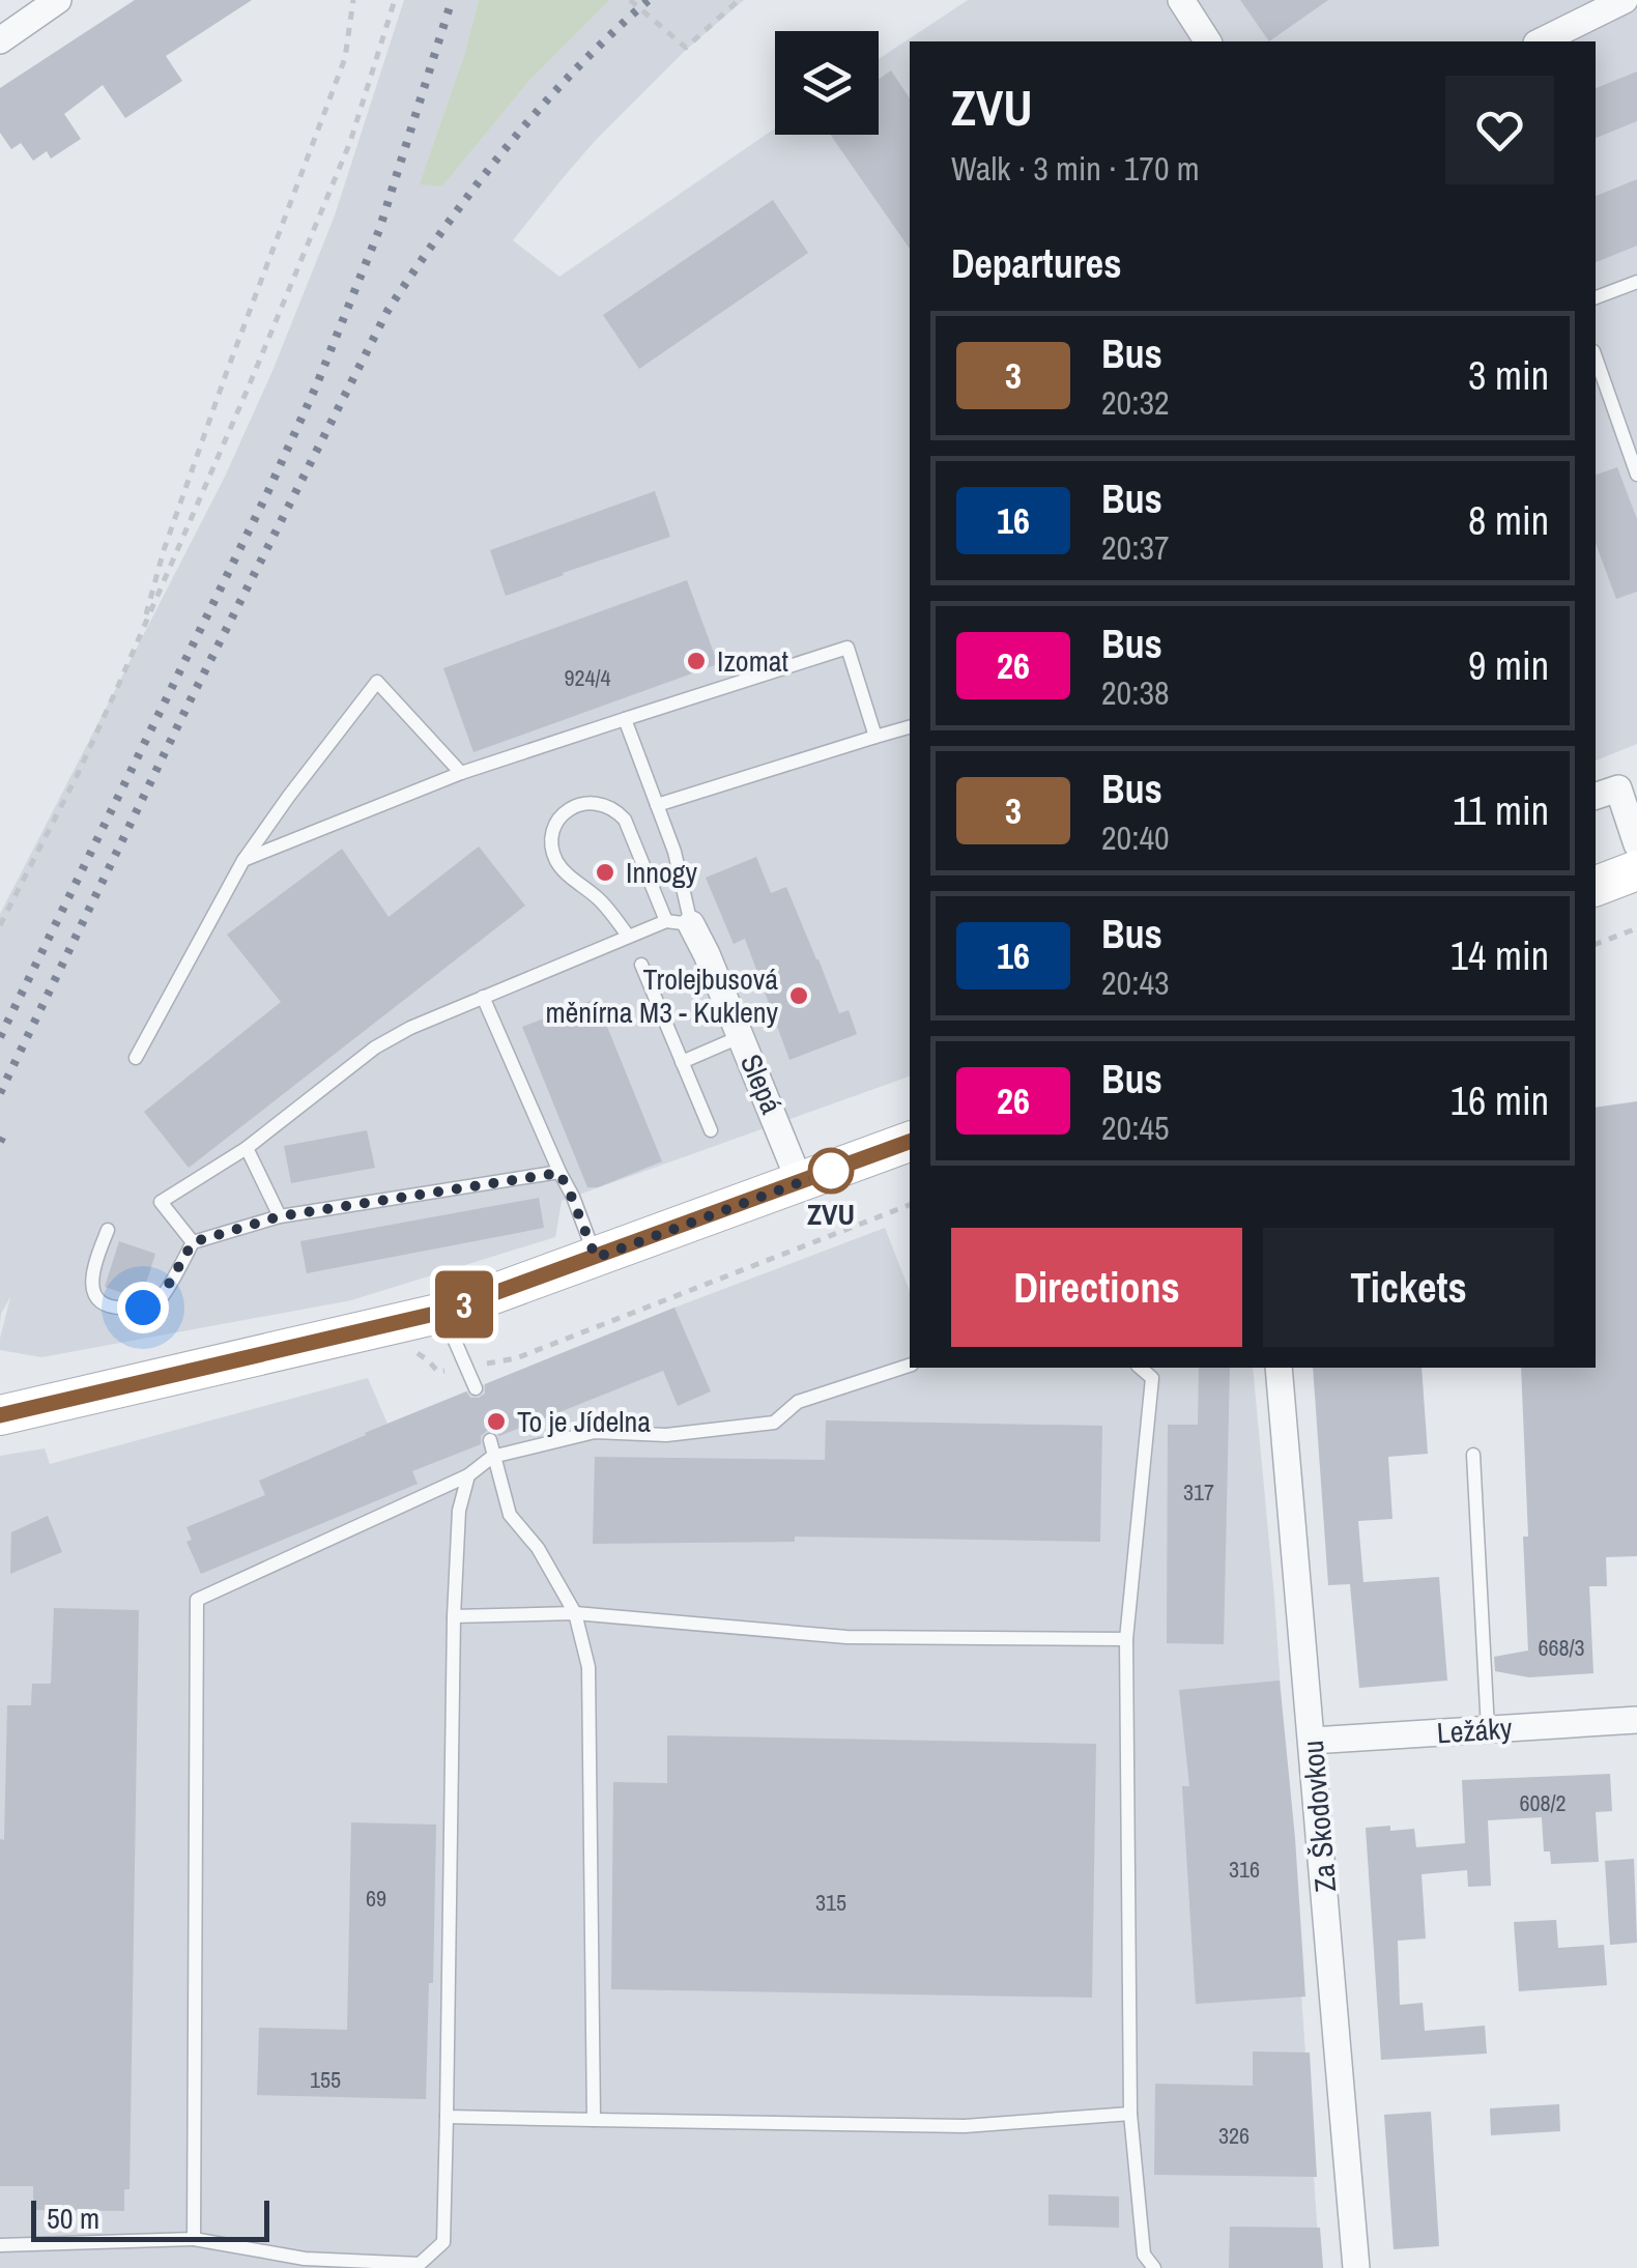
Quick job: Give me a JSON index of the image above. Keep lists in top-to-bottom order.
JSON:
{
  "streets": {
    "street": ["Slepá", "Ležáky", "Za Škodovkou"]
  },
  "crossings": [
    ["Ležáky", "Za Škodovkou"]
  ],
  "places": [
    "Izomat",
    "Innogy",
    "Trolejbusová měnírna M3 - Kukleny",
    "ZVU",
    "To je Jídelna"
  ],
  "lines": ["bus line 3"],
  "house_numbers": [
    "924/4",
    "317",
    "668/3",
    "608/2",
    "316",
    "69",
    "315",
    "155",
    "326"
  ],
  "scale_bar": "50 m",
  "page": {
    "on_map": "3",
    "heading": [
      ["ZVU", "Walk · 3 min · 170 m"],
      "Departures"
    ],
    "list": [
      {
        "mark": "3",
        "name": "Bus",
        "note": "20:32",
        "value": "3 min"
      },
      {
        "mark": "16",
        "name": "Bus",
        "note": "20:37",
        "value": "8 min"
      },
      {
        "mark": "26",
        "name": "Bus",
        "note": "20:38",
        "value": "9 min"
      },
      {
        "mark": "3",
        "name": "Bus",
        "note": "20:40",
        "value": "11 min"
      },
      {
        "mark": "16",
        "name": "Bus",
        "note": "20:43",
        "value": "14 min"
      },
      {
        "mark": "26",
        "name": "Bus",
        "note": "20:45",
        "value": "16 min"
      }
    ],
    "buttons": ["Directions", "Tickets"],
    "scale": "50 m"
  }
}
